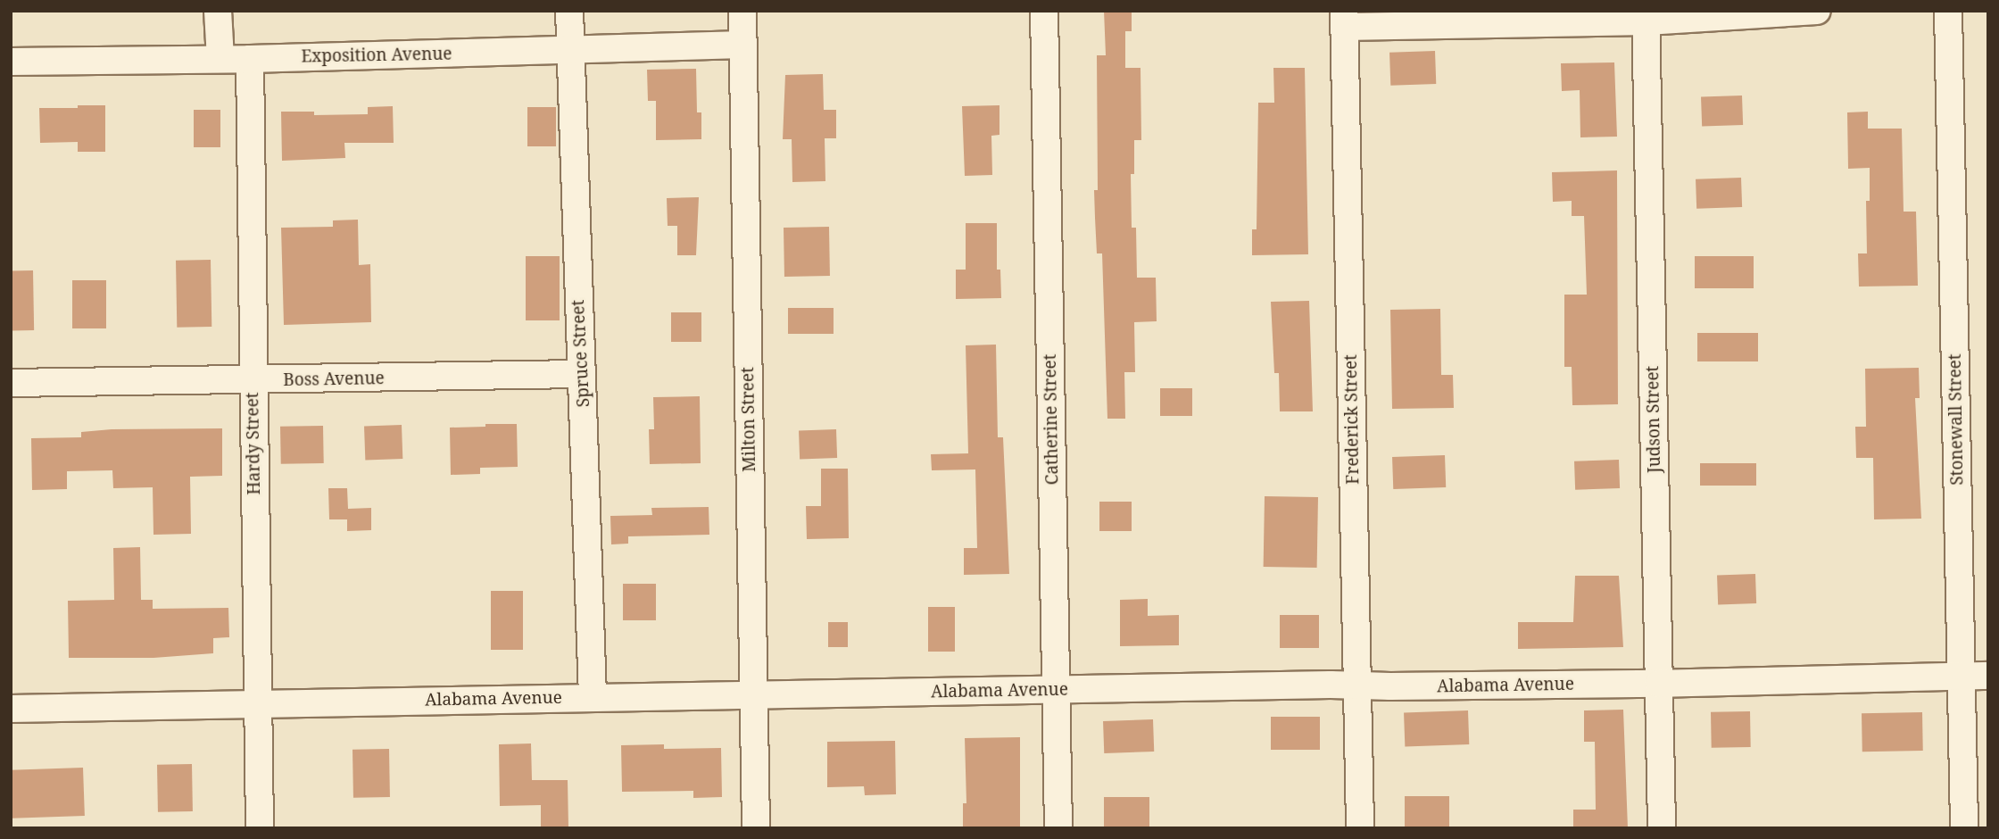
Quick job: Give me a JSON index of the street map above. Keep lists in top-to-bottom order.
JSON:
{
  "streets": {
    "street": [
      "Exposition Avenue",
      "Spruce Street",
      "Boss Avenue",
      "Milton Street",
      "Catherine Street",
      "Frederick Street",
      "Judson Street",
      "Stonewall Street",
      "Hardy Street",
      "Alabama Avenue"
    ]
  },
  "crossings": [
    ["Exposition Avenue", "Spruce Street"],
    ["Exposition Avenue", "Milton Street"],
    ["Exposition Avenue", "Hardy Street"],
    ["Spruce Street", "Boss Avenue"],
    ["Spruce Street", "Alabama Avenue"],
    ["Boss Avenue", "Hardy Street"],
    ["Milton Street", "Alabama Avenue"],
    ["Catherine Street", "Alabama Avenue"],
    ["Frederick Street", "Alabama Avenue"],
    ["Judson Street", "Alabama Avenue"],
    ["Stonewall Street", "Alabama Avenue"],
    ["Hardy Street", "Alabama Avenue"]
  ]
}
